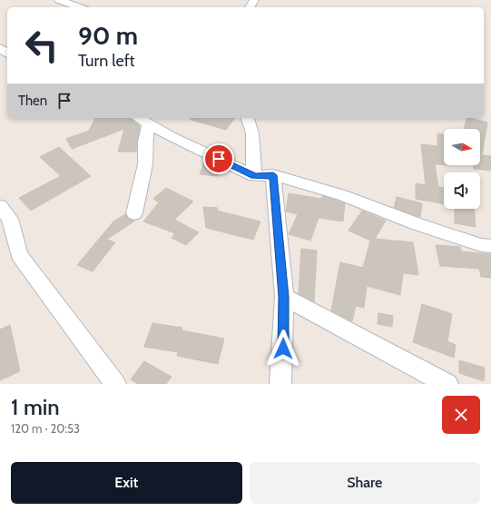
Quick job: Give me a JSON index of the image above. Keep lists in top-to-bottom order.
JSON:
{
  "north": "right",
  "page": {
    "turn": ["90 m", "Turn left"],
    "then": "Then",
    "heading": ["1 min", "120 m · 20:53"],
    "buttons": ["Exit", "Share"]
  }
}
